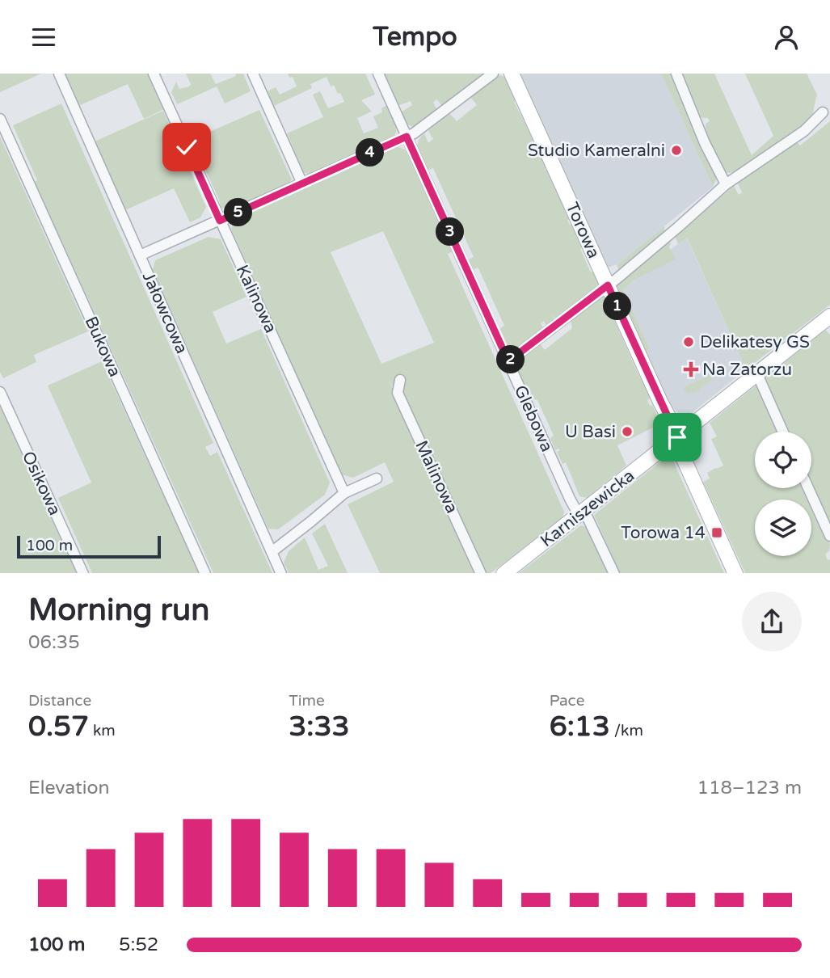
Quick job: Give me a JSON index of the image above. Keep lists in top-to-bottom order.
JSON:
{
  "streets": {
    "street": [
      "Torowa",
      "Kalinowa",
      "Jałowcowa",
      "Bukowa",
      "Glebowa",
      "Malinowa",
      "Osikowa",
      "Karniszewicka"
    ]
  },
  "crossings": [
    ["Torowa", "Karniszewicka"],
    ["Glebowa", "Karniszewicka"]
  ],
  "places": {
    "other": ["Studio Kameralni", "Delikatesy GS", "U Basi"],
    "health": ["Na Zatorzu"],
    "transit": ["Torowa 14"]
  },
  "scale_bar": "100 m",
  "page": {
    "header": "Tempo",
    "pins": [
      "4",
      "5",
      "3",
      "1",
      "2"
    ],
    "scale": "100 m",
    "heading": ["Morning run", "06:35"],
    "stats": [
      ["Distance", "0.57 km"],
      ["Time", "3:33"],
      ["Pace", "6:13 /km"]
    ],
    "chart": ["Elevation", "118–123 m"],
    "list": [
      {
        "name": "100 m",
        "note": "5:52"
      }
    ]
  }
}
